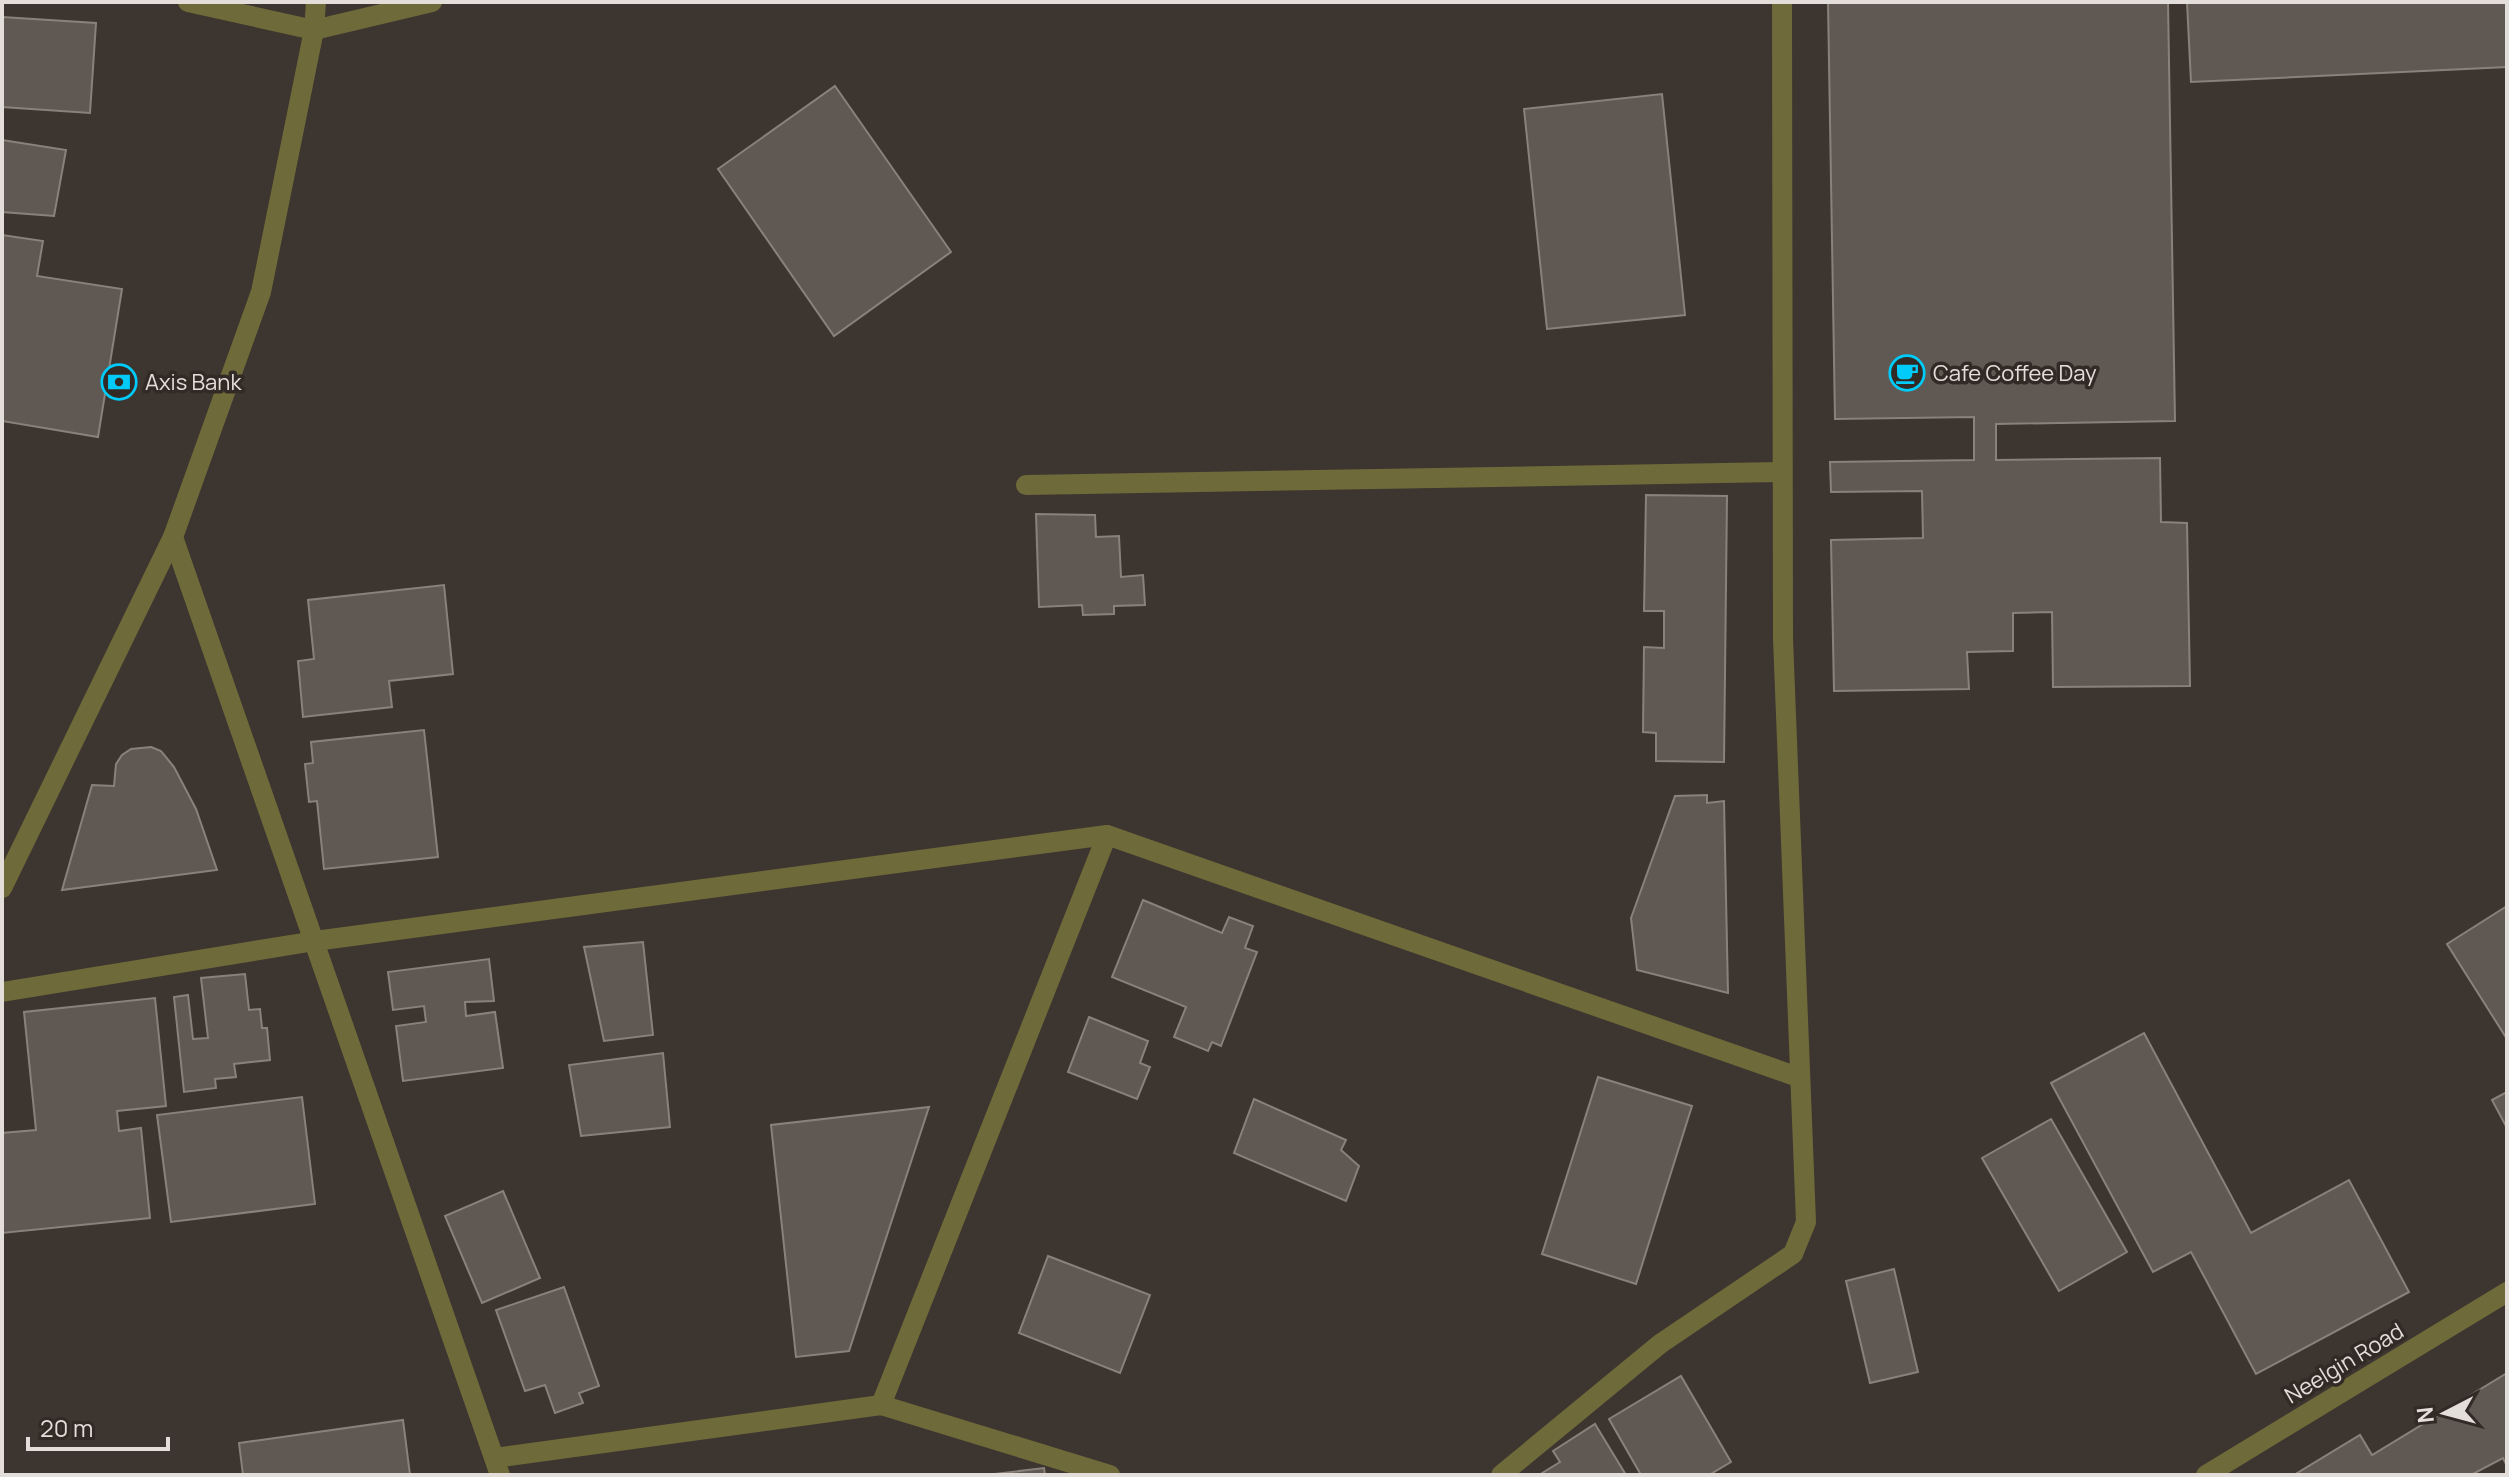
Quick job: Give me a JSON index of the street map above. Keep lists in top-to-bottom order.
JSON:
{
  "streets": {
    "street": ["Neelgin Road"]
  },
  "places": {
    "cafe": ["Cafe Coffee Day"],
    "bank": ["Axis Bank"]
  },
  "scale_bar": "20 m",
  "north": "left"
}
